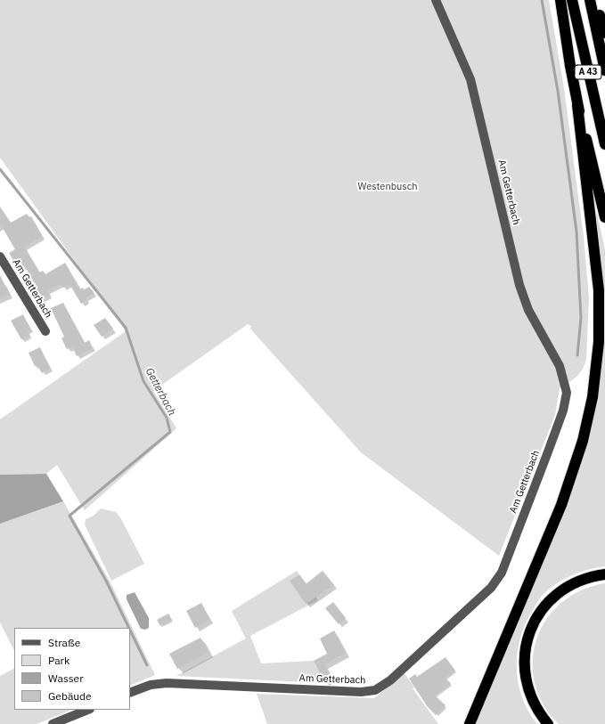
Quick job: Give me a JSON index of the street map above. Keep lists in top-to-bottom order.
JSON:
{
  "streets": {
    "highway": ["A 43"],
    "street": ["Am Getterbach"]
  },
  "water": ["Getterbach"],
  "parks": ["Westenbusch"],
  "legend": [
    "Straße",
    "Park",
    "Wasser",
    "Gebäude"
  ]
}
